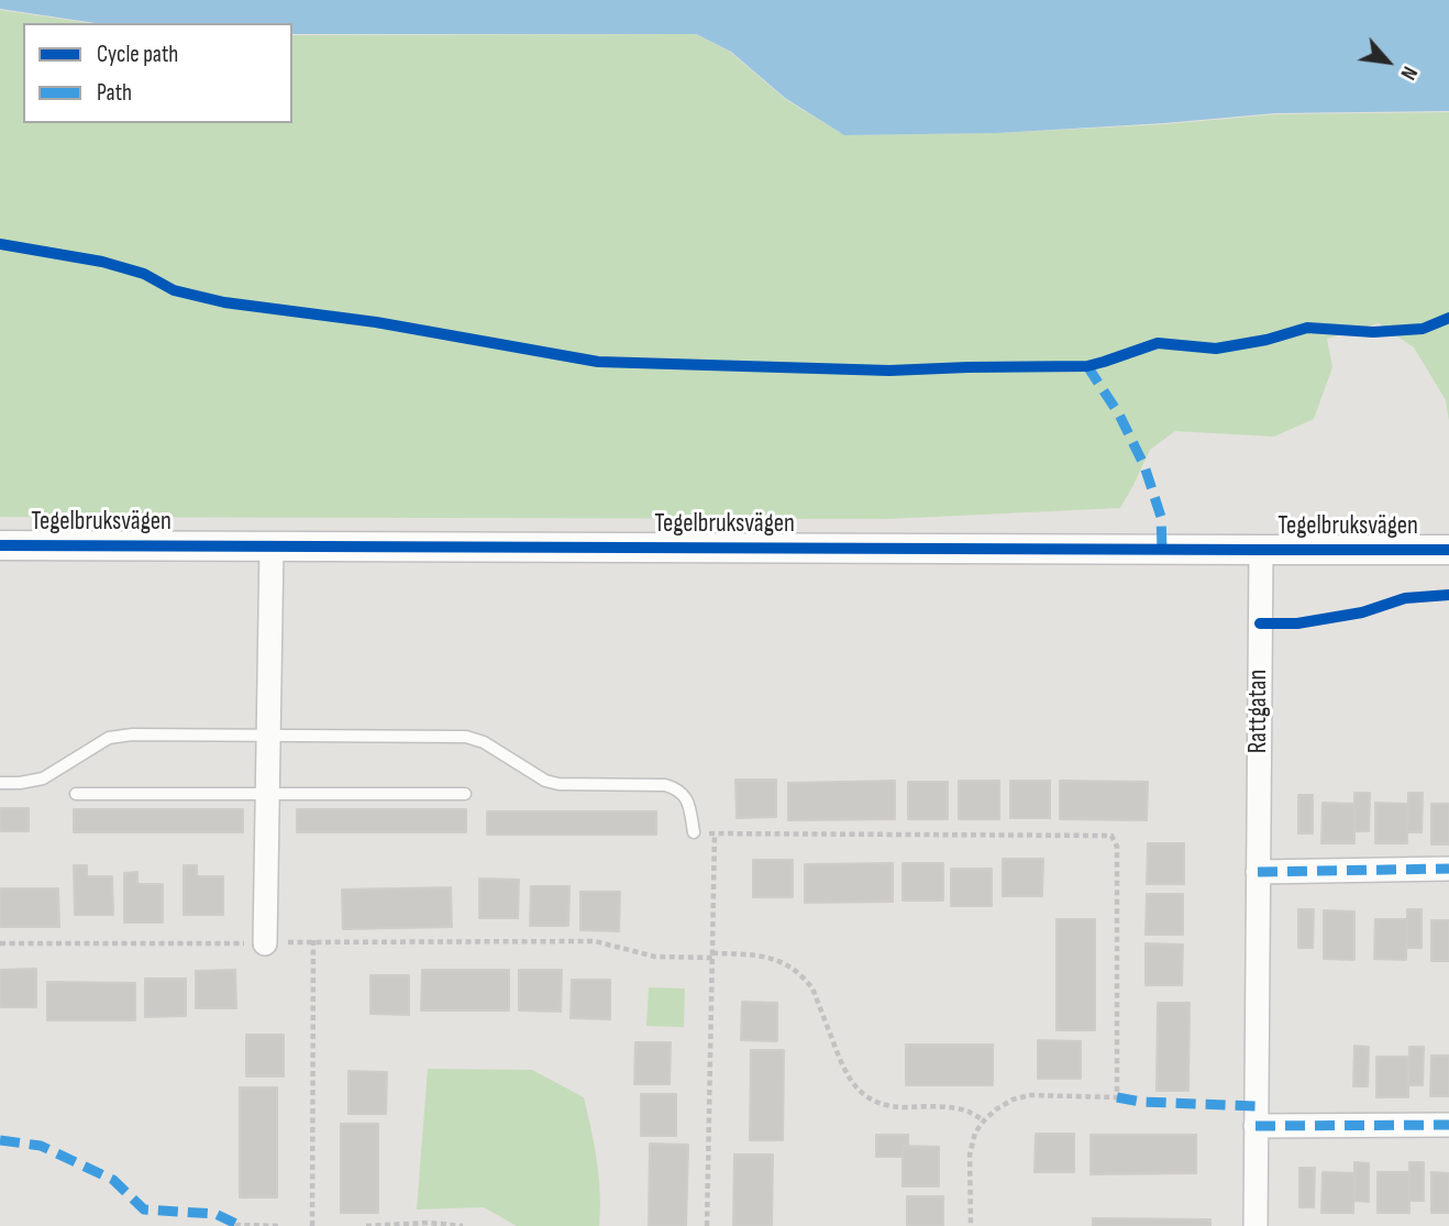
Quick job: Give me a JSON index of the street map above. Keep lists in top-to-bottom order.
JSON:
{
  "streets": {
    "street": ["Tegelbruksvägen", "Rattgatan"]
  },
  "crossings": [
    ["Tegelbruksvägen", "Rattgatan"]
  ],
  "legend": ["Cycle path", "Path"],
  "north": "bottom right"
}
